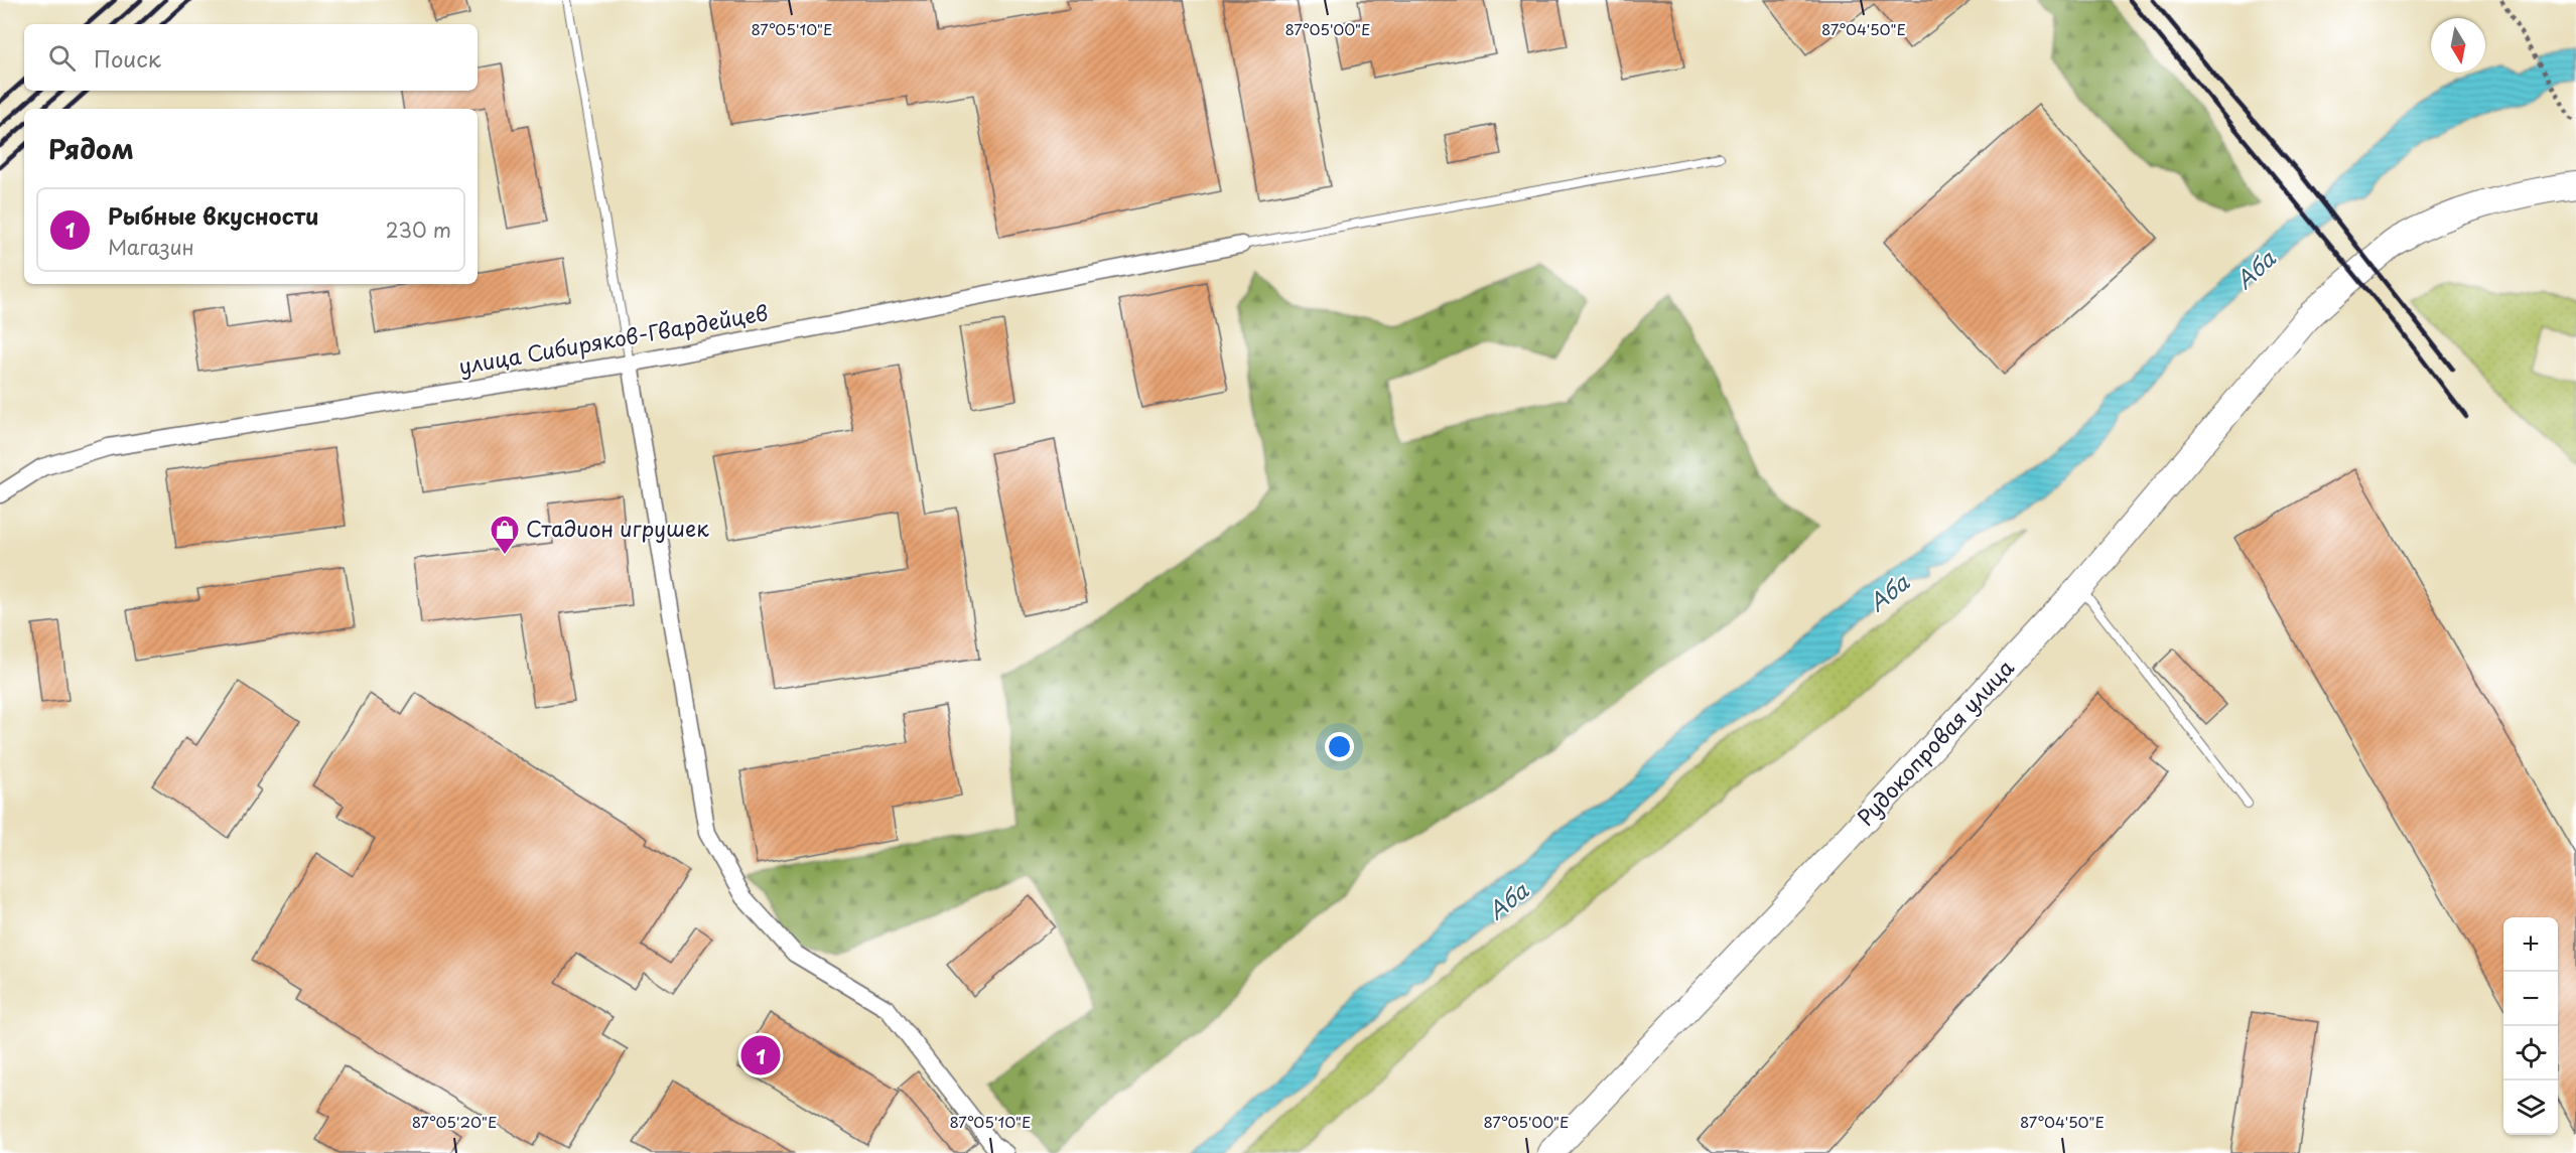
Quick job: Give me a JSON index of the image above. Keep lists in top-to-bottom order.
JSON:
{
  "streets": {
    "main road": ["Рудокопровая улица"],
    "street": ["улица Сибиряков-Гвардейцев"]
  },
  "water": ["Аба"],
  "places": {
    "shop": ["Стадион игрушек"]
  },
  "north": "bottom",
  "page": {
    "search": "Поиск",
    "heading": "Рядом",
    "list": [
      {
        "mark": "1",
        "name": "Рыбные вкусности",
        "note": "Магазин",
        "value": "230 m"
      }
    ],
    "map_buttons": ["+", "−"],
    "pins": "1"
  },
  "coordinates": [
    "87°05'10\"E",
    "87°05'00\"E",
    "87°04'50\"E",
    "87°05'20\"E"
  ]
}
